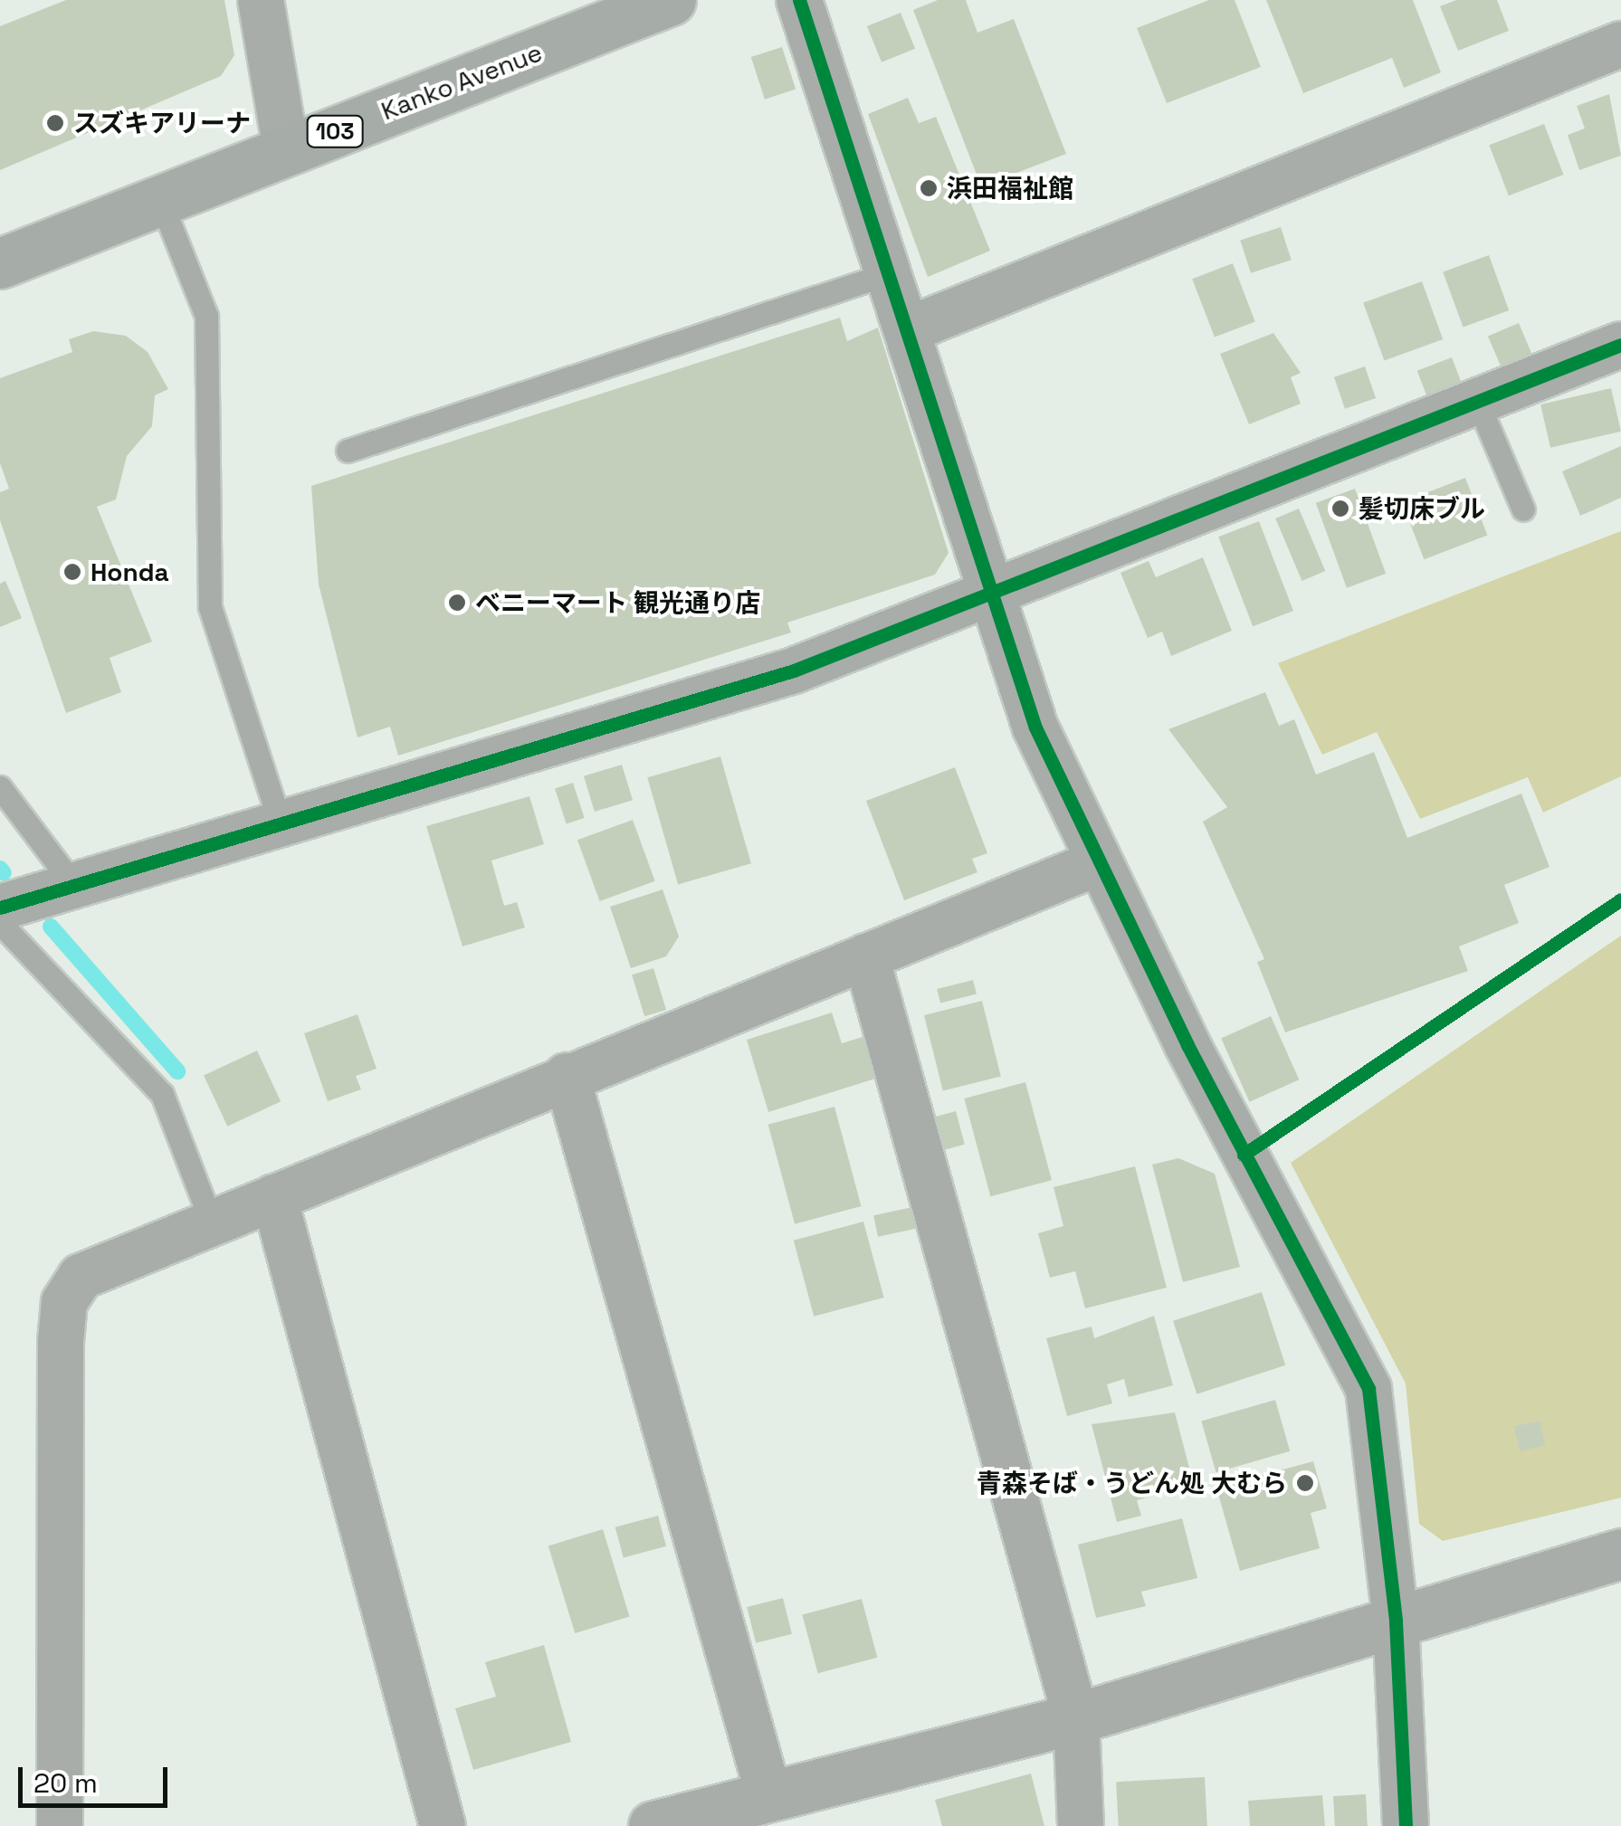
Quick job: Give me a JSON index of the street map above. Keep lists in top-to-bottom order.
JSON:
{
  "streets": {
    "highway": ["Kanko Avenue", "103"]
  },
  "places": [
    "スズキアリーナ",
    "浜田福祉館",
    "髪切床ブル",
    "Honda",
    "ベニーマート 観光通り店",
    "青森そば・うどん処 大むら"
  ],
  "scale_bar": "20 m"
}
